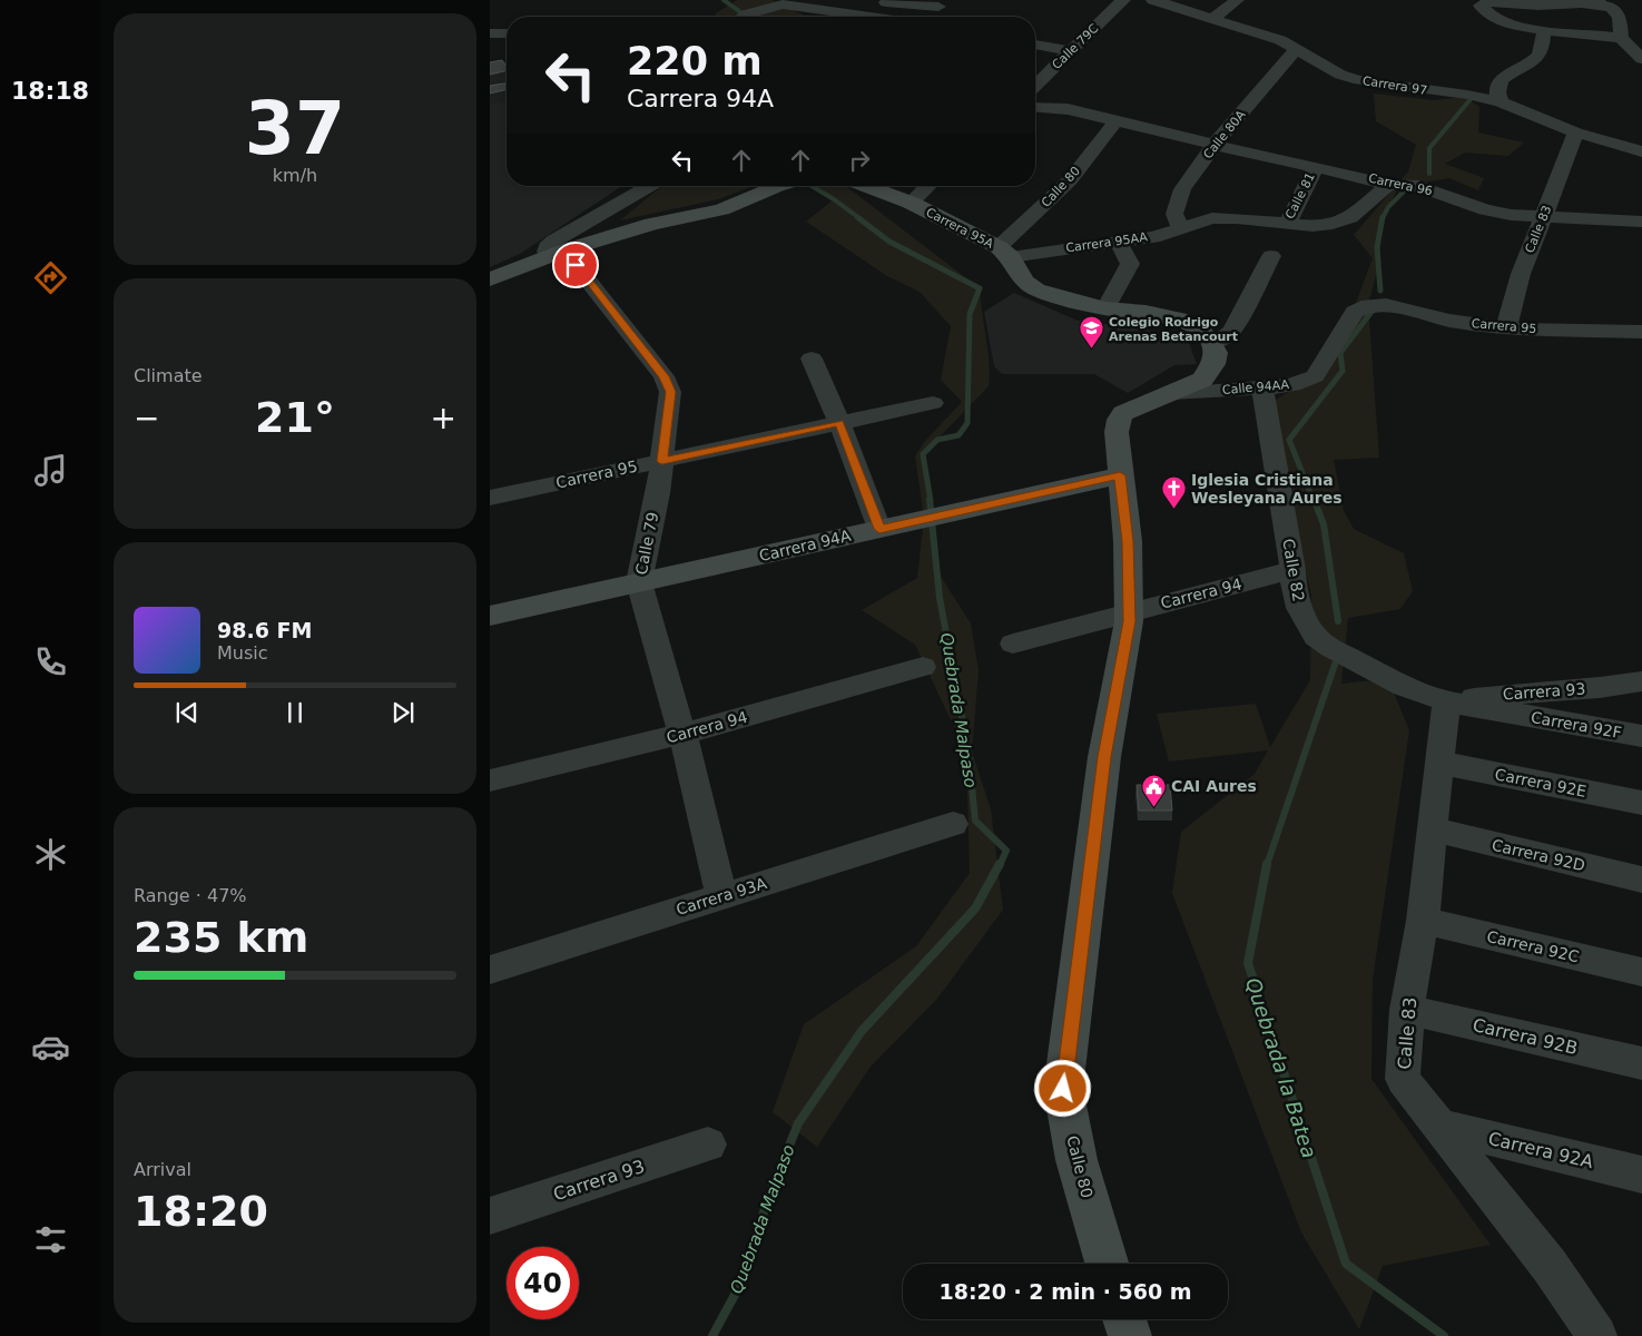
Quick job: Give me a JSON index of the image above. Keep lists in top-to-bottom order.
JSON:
{
  "streets": {
    "street": [
      "Calle 79C",
      "Carrera 97",
      "Calle 80A",
      "Carrera 96",
      "Calle 80",
      "Calle 81",
      "Carrera 95A",
      "Calle 83",
      "Carrera 95AA",
      "Carrera 95",
      "Calle 94AA",
      "Calle 79",
      "Carrera 94A",
      "Calle 82",
      "Carrera 94",
      "Carrera 93",
      "Carrera 92F",
      "Carrera 92E",
      "Carrera 92D",
      "Carrera 93A",
      "Carrera 92C",
      "Carrera 92B",
      "Carrera 92A"
    ]
  },
  "crossings": [
    ["Carrera 97", "Calle 80A"],
    ["Carrera 97", "Calle 83"],
    ["Calle 80A", "Carrera 96"],
    ["Calle 80A", "Carrera 95AA"],
    ["Carrera 96", "Calle 80"],
    ["Carrera 96", "Calle 81"],
    ["Carrera 96", "Calle 83"],
    ["Carrera 96", "Carrera 95AA"],
    ["Calle 80", "Carrera 95A"],
    ["Calle 80", "Carrera 95AA"],
    ["Calle 80", "Calle 94AA"],
    ["Calle 80", "Carrera 94A"],
    ["Calle 80", "Carrera 94"],
    ["Calle 81", "Carrera 95AA"],
    ["Carrera 95A", "Carrera 95AA"],
    ["Calle 83", "Carrera 95"],
    ["Calle 83", "Calle 82"],
    ["Calle 83", "Carrera 93"],
    ["Calle 83", "Carrera 92F"],
    ["Calle 83", "Carrera 92E"],
    ["Calle 83", "Carrera 92D"],
    ["Calle 83", "Carrera 92C"],
    ["Calle 83", "Carrera 92B"],
    ["Calle 83", "Carrera 92A"],
    ["Carrera 95", "Calle 94AA"],
    ["Carrera 95", "Calle 79"],
    ["Calle 94AA", "Calle 82"],
    ["Calle 79", "Carrera 94A"],
    ["Calle 79", "Carrera 94"],
    ["Calle 79", "Carrera 93A"],
    ["Calle 82", "Carrera 94"],
    ["Calle 82", "Carrera 93"],
    ["Calle 82", "Carrera 92F"],
    ["Carrera 93", "Carrera 92F"]
  ],
  "water": ["Quebrada Malpaso", "Quebrada la Batea"],
  "places": {
    "school or university": ["Colegio Rodrigo Arenas Betancourt"],
    "church": ["Iglesia Cristiana Wesleyana Aures"],
    "public building": ["CAI Aures"]
  },
  "page": {
    "tabs": "18:18",
    "tile": [
      ["37", "km/h"],
      "Climate",
      ["Range · 47%", "235 km"],
      ["Arrival", "18:20"]
    ],
    "turn": ["220 m", "Carrera 94A"],
    "heat": ["−", "21°", "+"],
    "song": ["98.6 FM", "Music"],
    "limit": "40",
    "trip": "18:20 · 2 min · 560 m"
  }
}
